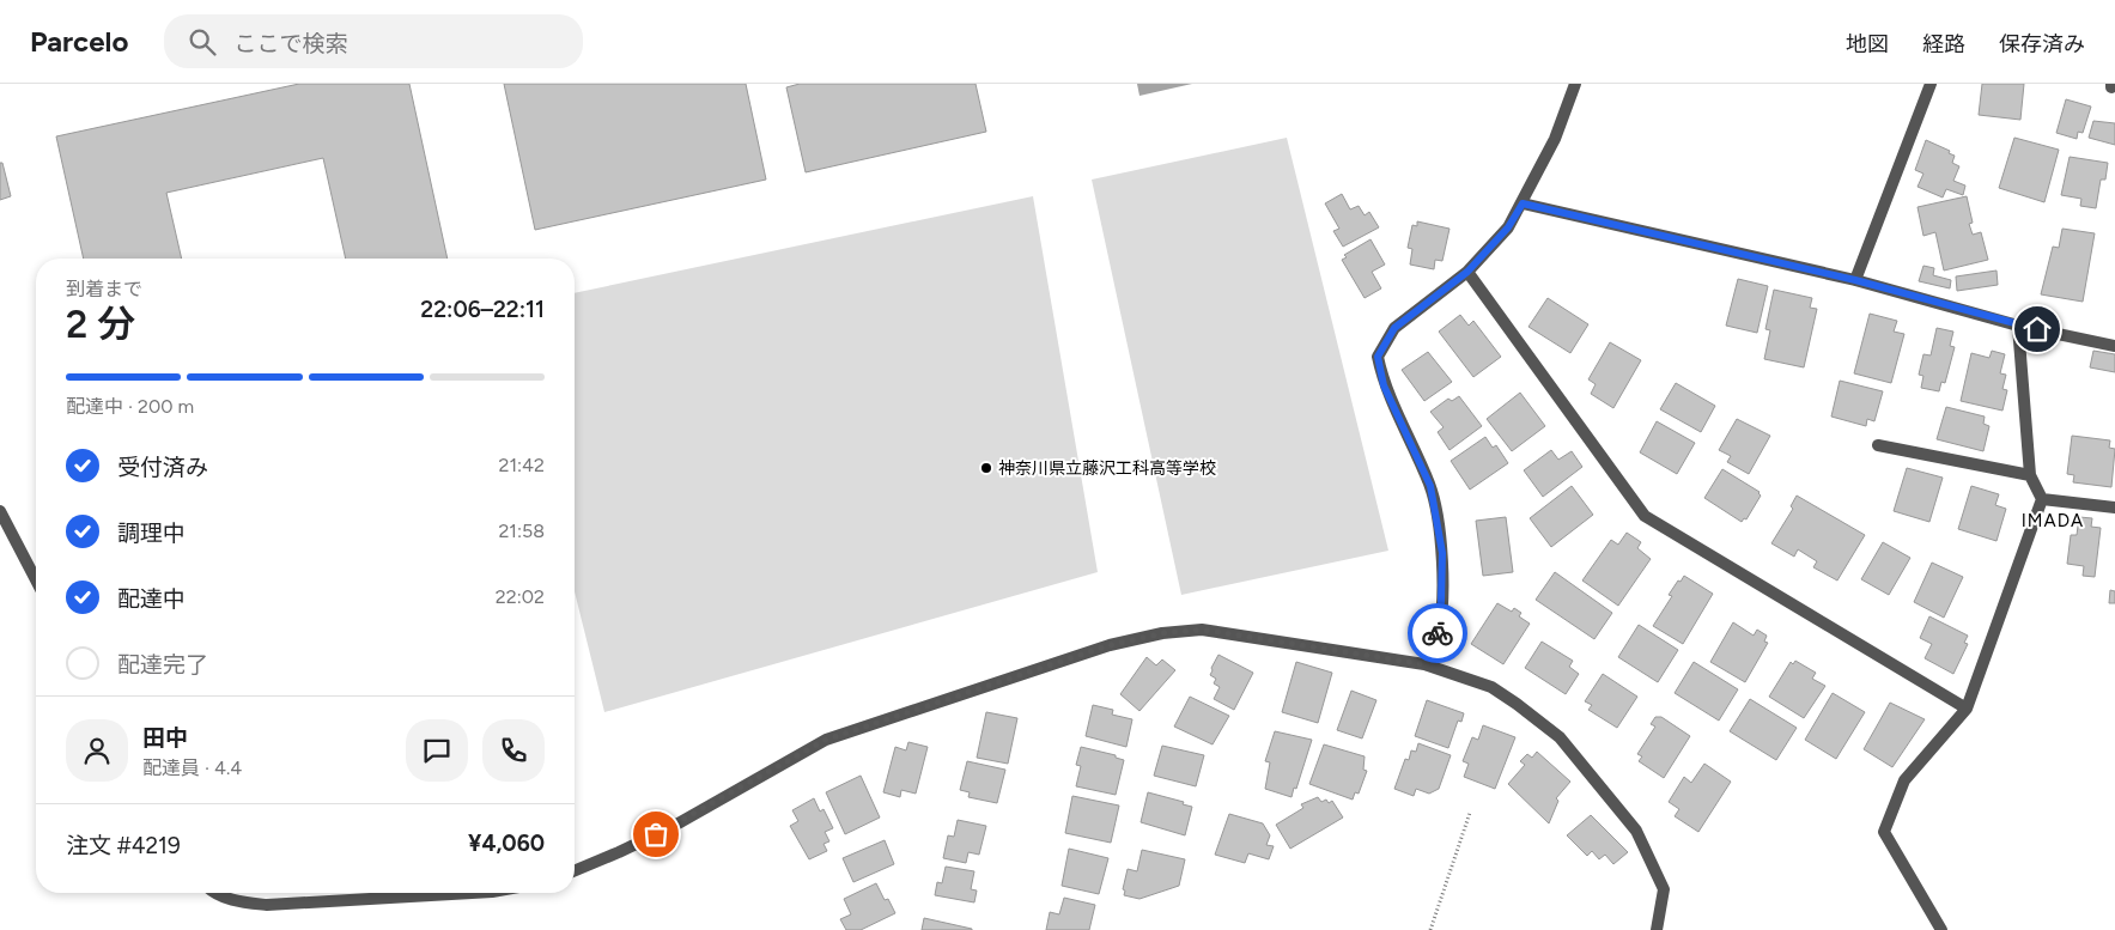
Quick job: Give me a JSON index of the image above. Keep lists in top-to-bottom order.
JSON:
{
  "districts": ["IMADA"],
  "places": ["神奈川県立藤沢工科高等学校"],
  "page": {
    "header": "Parcelo",
    "search": "ここで検索",
    "nav": ["地図", "経路", "保存済み"],
    "heading": ["2 分", "到着まで", "22:06–22:11"],
    "panel": [
      "田中",
      "配達員 · 4.4",
      "注文 #4219",
      "¥4,060"
    ],
    "bar": "配達中 · 200 m",
    "list": [
      ["受付済み", "21:42"],
      ["調理中", "21:58"],
      ["配達中", "22:02"],
      "配達完了"
    ]
  }
}
